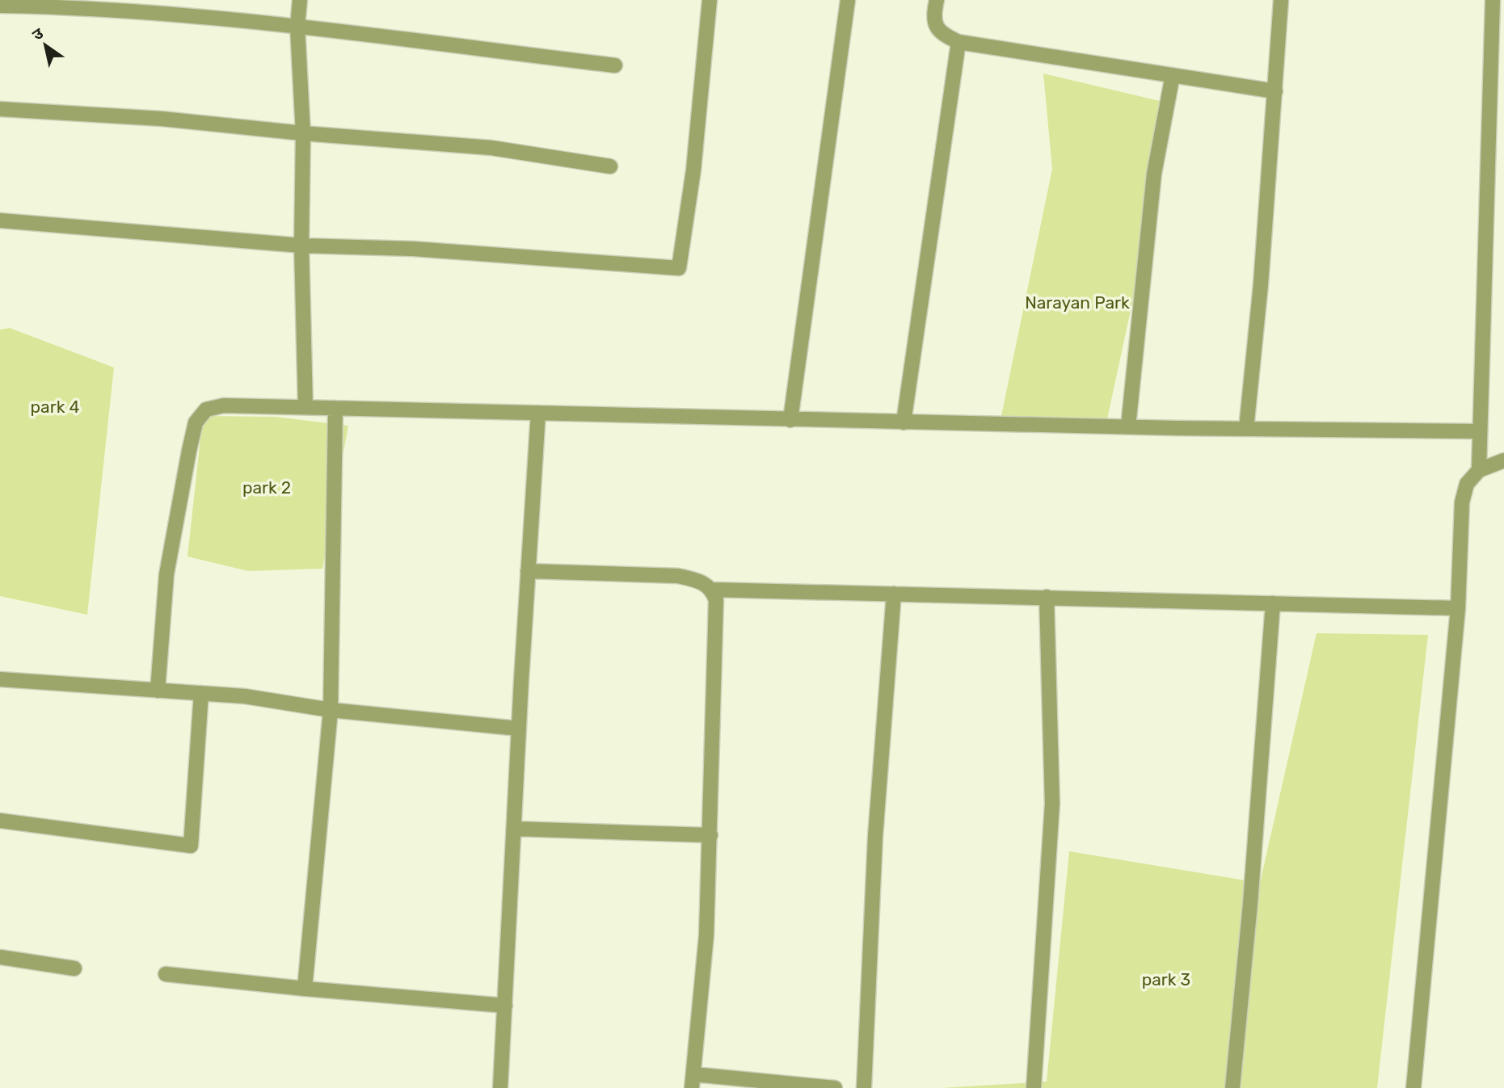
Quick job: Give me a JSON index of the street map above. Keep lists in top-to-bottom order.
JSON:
{
  "parks": [
    "Narayan Park",
    "park 4",
    "park 2",
    "park 3"
  ],
  "north": "top left"
}
